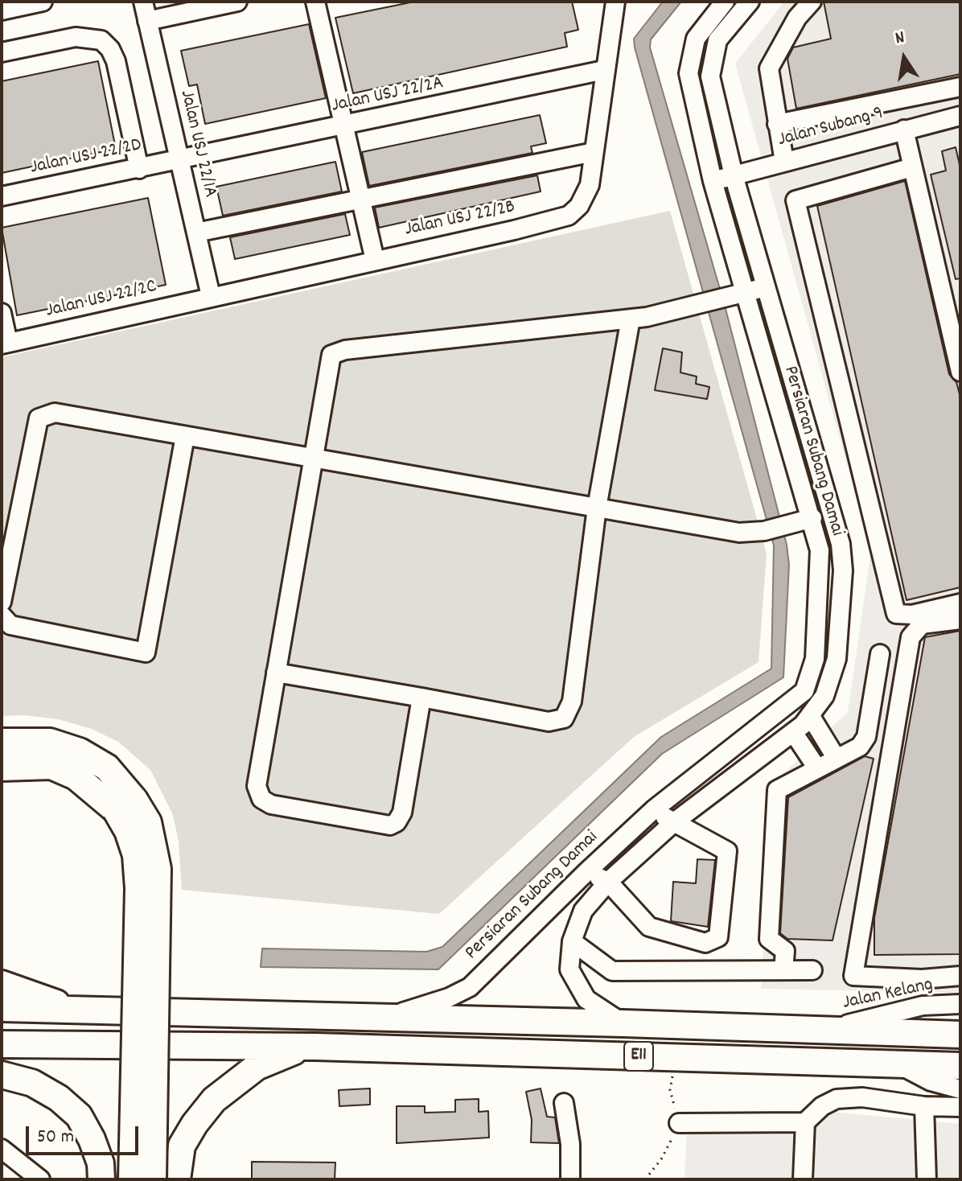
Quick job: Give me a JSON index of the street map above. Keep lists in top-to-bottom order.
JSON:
{
  "streets": {
    "highway": ["E11"],
    "street": [
      "Jalan USJ 22/2A",
      "Jalan Subang 9",
      "Jalan USJ 22/1A",
      "Jalan USJ 22/2D",
      "Jalan USJ 22/2B",
      "Jalan USJ 22/2C",
      "Persiaran Subang Damai",
      "Jalan Kelang"
    ]
  },
  "crossings": [
    ["Jalan USJ 22/2A", "Jalan USJ 22/1A"],
    ["Jalan USJ 22/2A", "Jalan USJ 22/2D"],
    ["Jalan USJ 22/2A", "Jalan USJ 22/2B"],
    ["Jalan Subang 9", "Persiaran Subang Damai"],
    ["Jalan USJ 22/1A", "Jalan USJ 22/2D"],
    ["Jalan USJ 22/1A", "Jalan USJ 22/2B"],
    ["Jalan USJ 22/1A", "Jalan USJ 22/2C"],
    ["Jalan USJ 22/2B", "Jalan USJ 22/2C"],
    ["Persiaran Subang Damai", "E11"],
    ["Jalan Kelang", "E11"]
  ],
  "scale_bar": "50 m",
  "north": "top"
}
